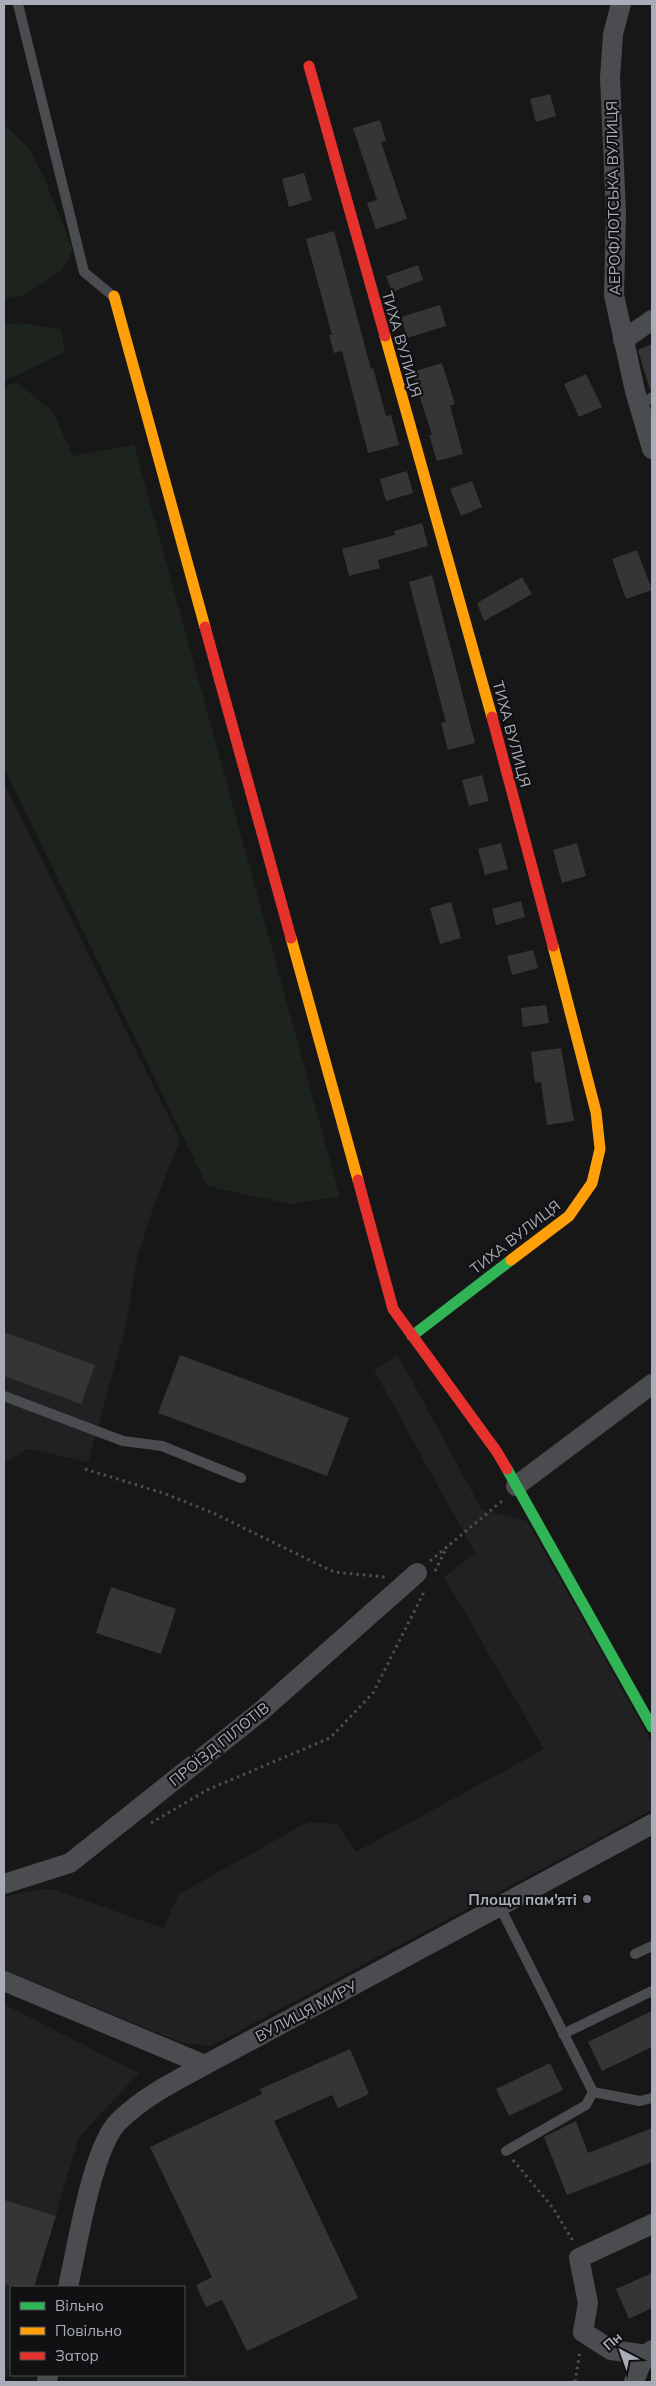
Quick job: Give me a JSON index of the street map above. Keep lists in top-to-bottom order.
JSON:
{
  "streets": {
    "street": [
      "АЕРОФЛОТСЬКА ВУЛИЦЯ",
      "ТИХА ВУЛИЦЯ",
      "ПРОЇЗД ПІЛОТІВ",
      "ВУЛИЦЯ МИРУ"
    ]
  },
  "places": ["Площа пам'яті"],
  "legend": ["Вільно", "Повільно", "Затор"],
  "north": "top left"
}
